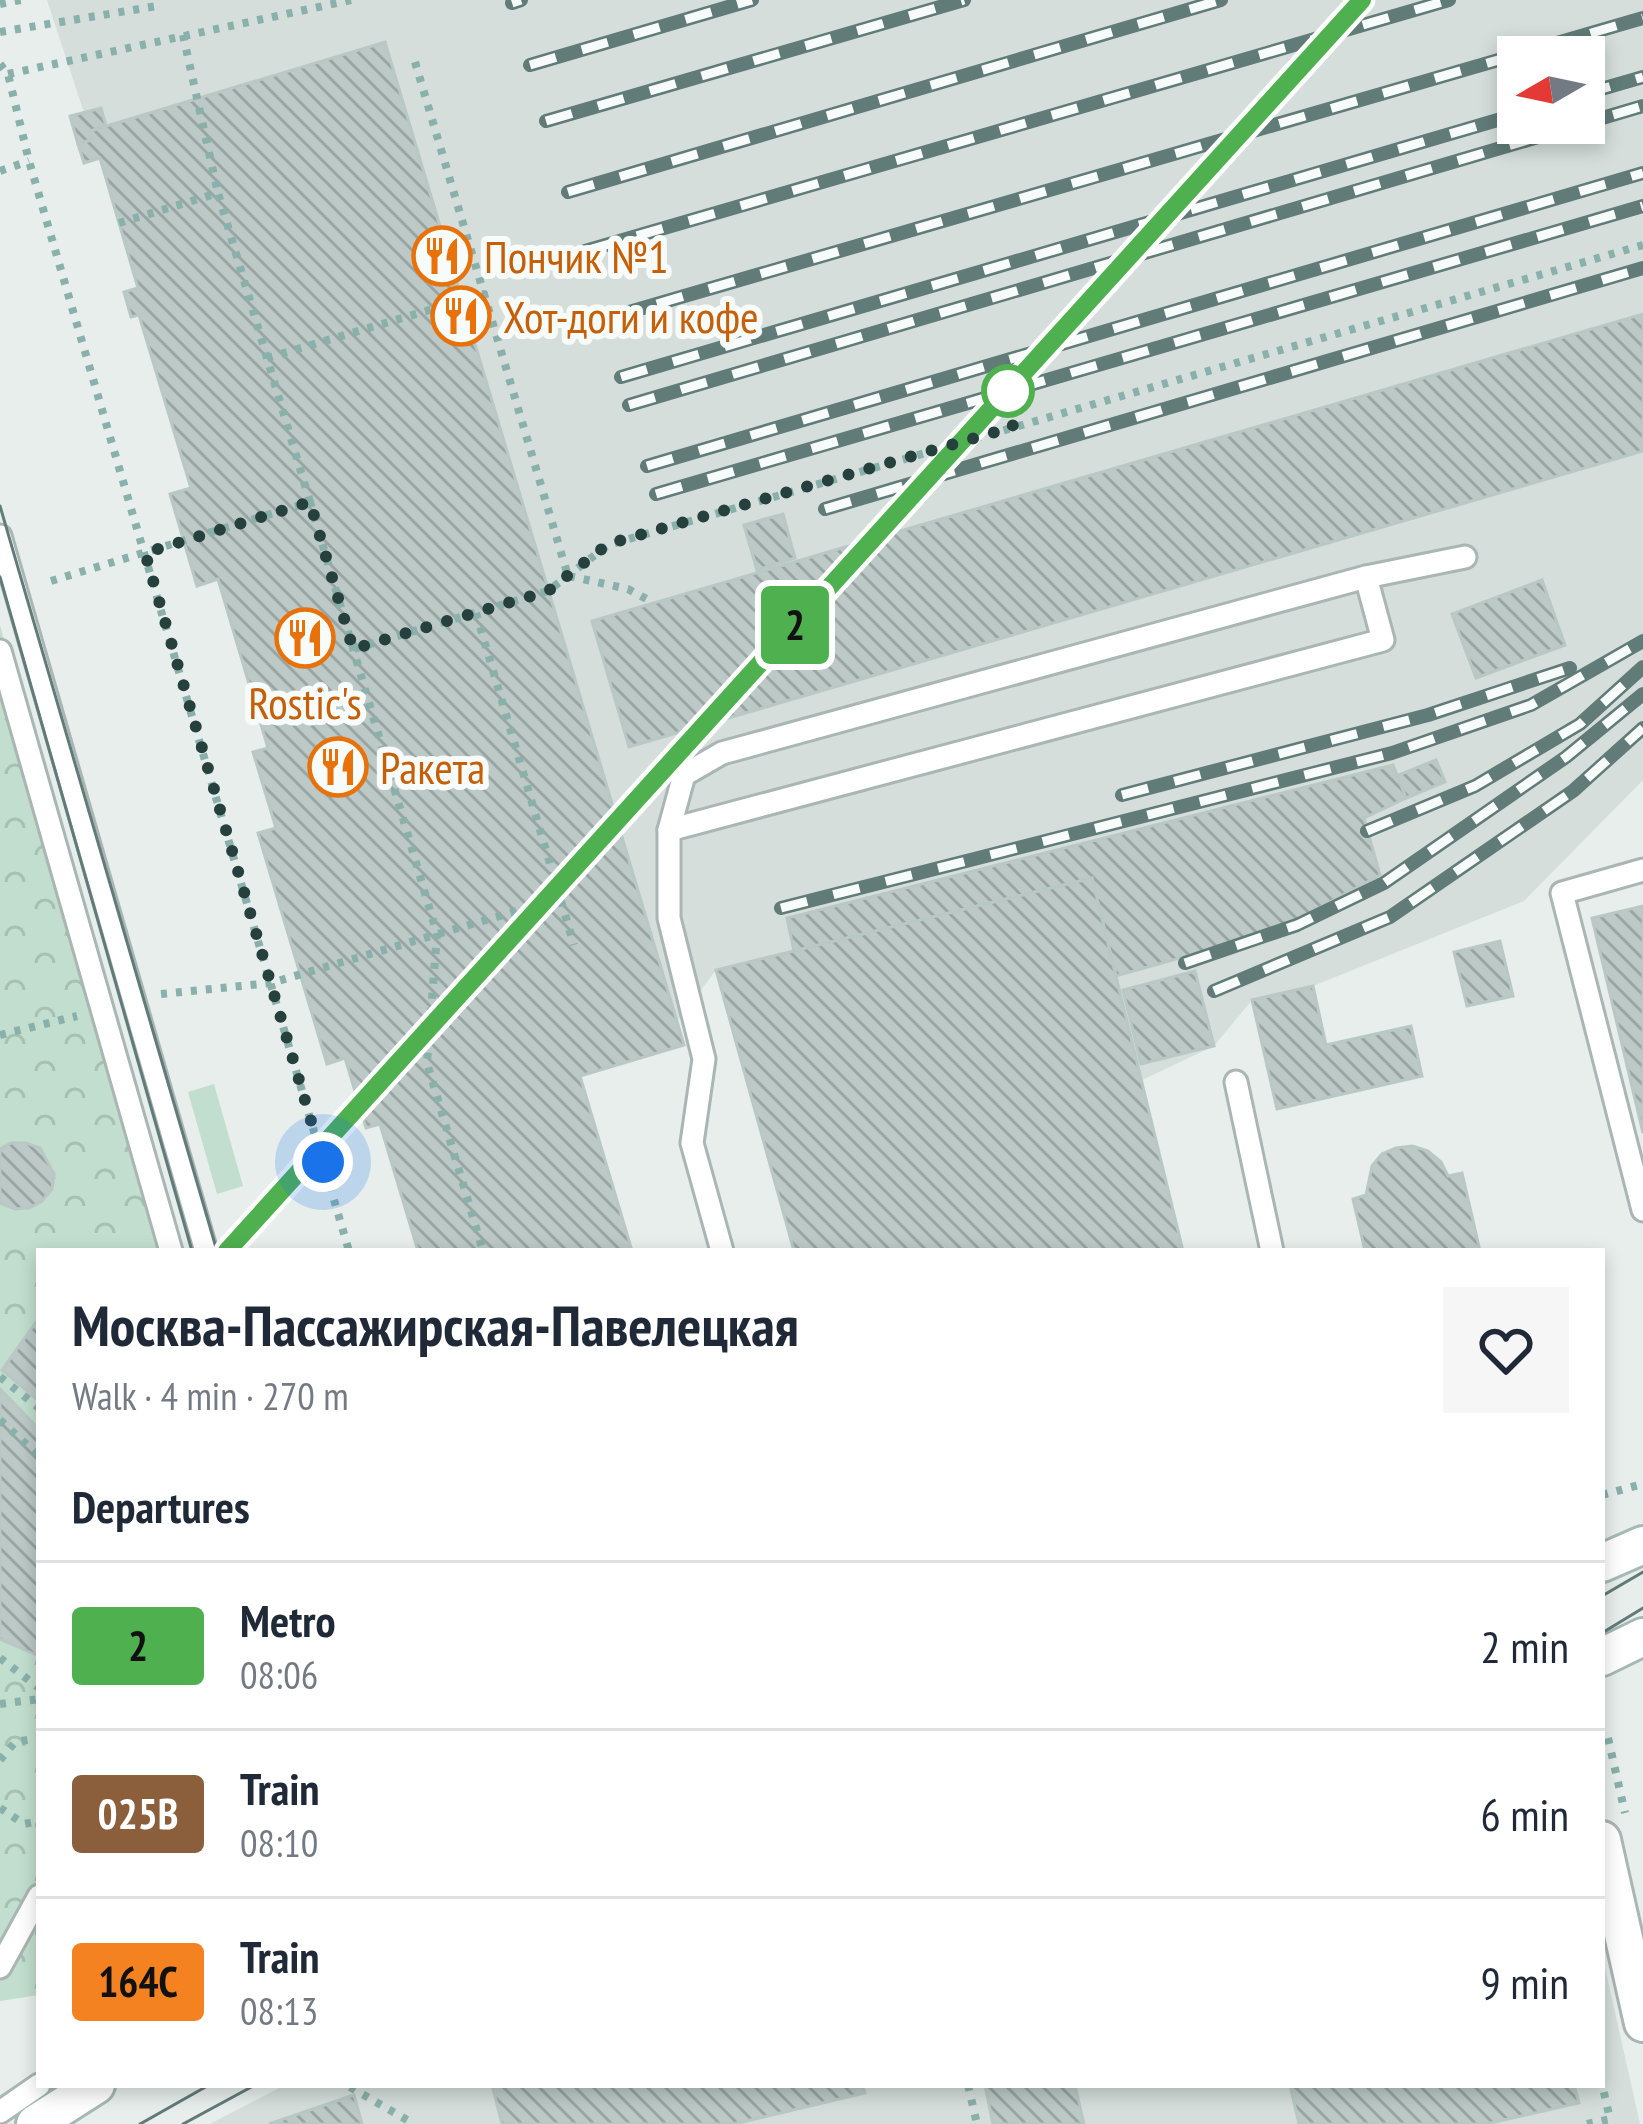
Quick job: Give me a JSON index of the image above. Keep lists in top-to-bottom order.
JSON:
{
  "places": {
    "restaurant": [
      "Пончик №1",
      "Хот-доги и кофе",
      "Rostic's",
      "Ракета"
    ]
  },
  "lines": ["metro line 2"],
  "north": "left",
  "page": {
    "on_map": "2",
    "heading": [
      ["Москва-Пассажирская-Павелецкая", "Walk · 4 min · 270 m"],
      "Departures"
    ],
    "list": [
      {
        "mark": "2",
        "name": "Metro",
        "note": "08:06",
        "value": "2 min"
      },
      {
        "mark": "025В",
        "name": "Train",
        "note": "08:10",
        "value": "6 min"
      },
      {
        "mark": "164С",
        "name": "Train",
        "note": "08:13",
        "value": "9 min"
      }
    ]
  }
}
